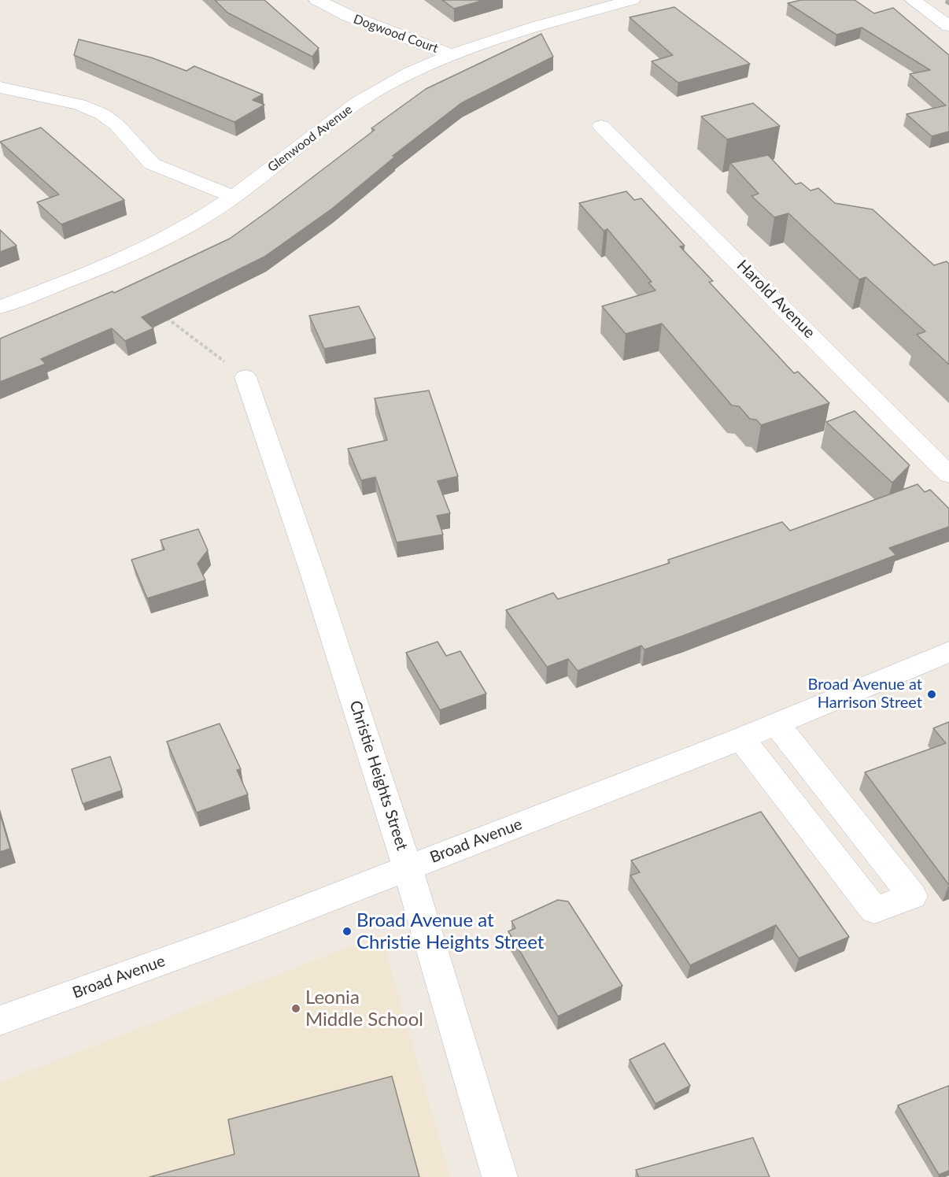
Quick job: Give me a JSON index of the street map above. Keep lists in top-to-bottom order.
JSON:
{
  "streets": {
    "street": [
      "Dogwood Court",
      "Glenwood Avenue",
      "Harold Avenue",
      "Christie Heights Street",
      "Broad Avenue"
    ]
  },
  "crossings": [
    ["Dogwood Court", "Glenwood Avenue"],
    ["Christie Heights Street", "Broad Avenue"]
  ],
  "places": ["Broad Avenue at Harrison Street", "Broad Avenue at Christie Heights Street", "Leonia Middle School"]
}
